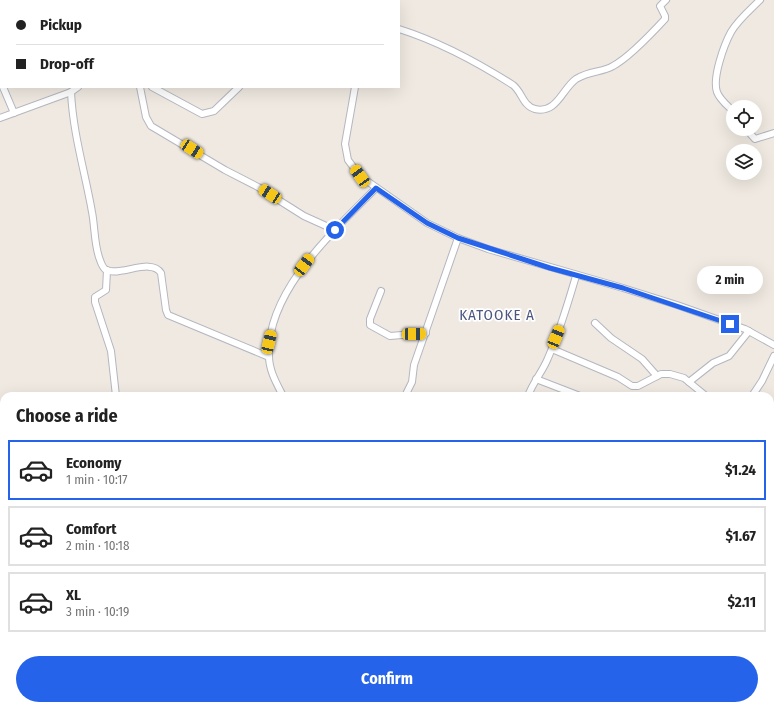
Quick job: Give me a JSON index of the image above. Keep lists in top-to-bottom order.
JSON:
{
  "districts": ["KATOOKE A"],
  "page": {
    "banner": ["Pickup", "Drop-off"],
    "bubble": "2 min",
    "heading": "Choose a ride",
    "list": [
      {
        "name": "Economy",
        "note": "1 min · 10:17",
        "value": "$1.24"
      },
      {
        "name": "Comfort",
        "note": "2 min · 10:18",
        "value": "$1.67"
      },
      {
        "name": "XL",
        "note": "3 min · 10:19",
        "value": "$2.11"
      }
    ],
    "buttons": "Confirm"
  }
}
